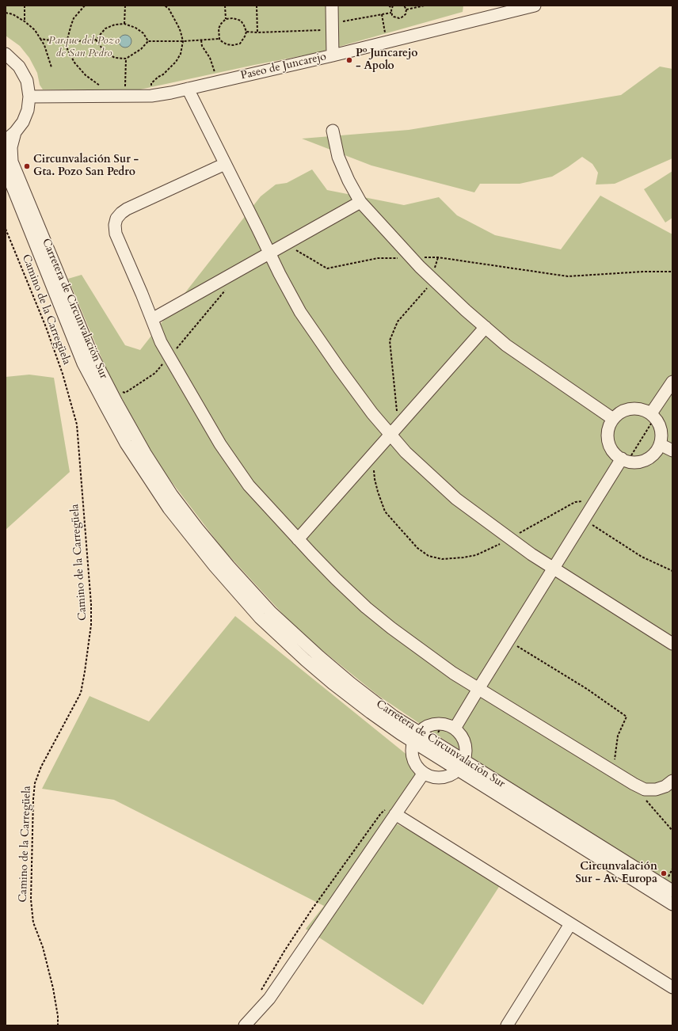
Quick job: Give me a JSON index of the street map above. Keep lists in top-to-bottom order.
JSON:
{
  "streets": {
    "street": ["Paseo de Juncarejo", "Carretera de Circunvalación Sur"],
    "path": ["Camino de la Carregüela"]
  },
  "parks": ["Parque del Pozo de San Pedro"],
  "places": ["Pº Juncarejo - Apolo", "Circunvalación Sur - Gta. Pozo San Pedro", "Circunvalación Sur - Av. Europa"]
}
